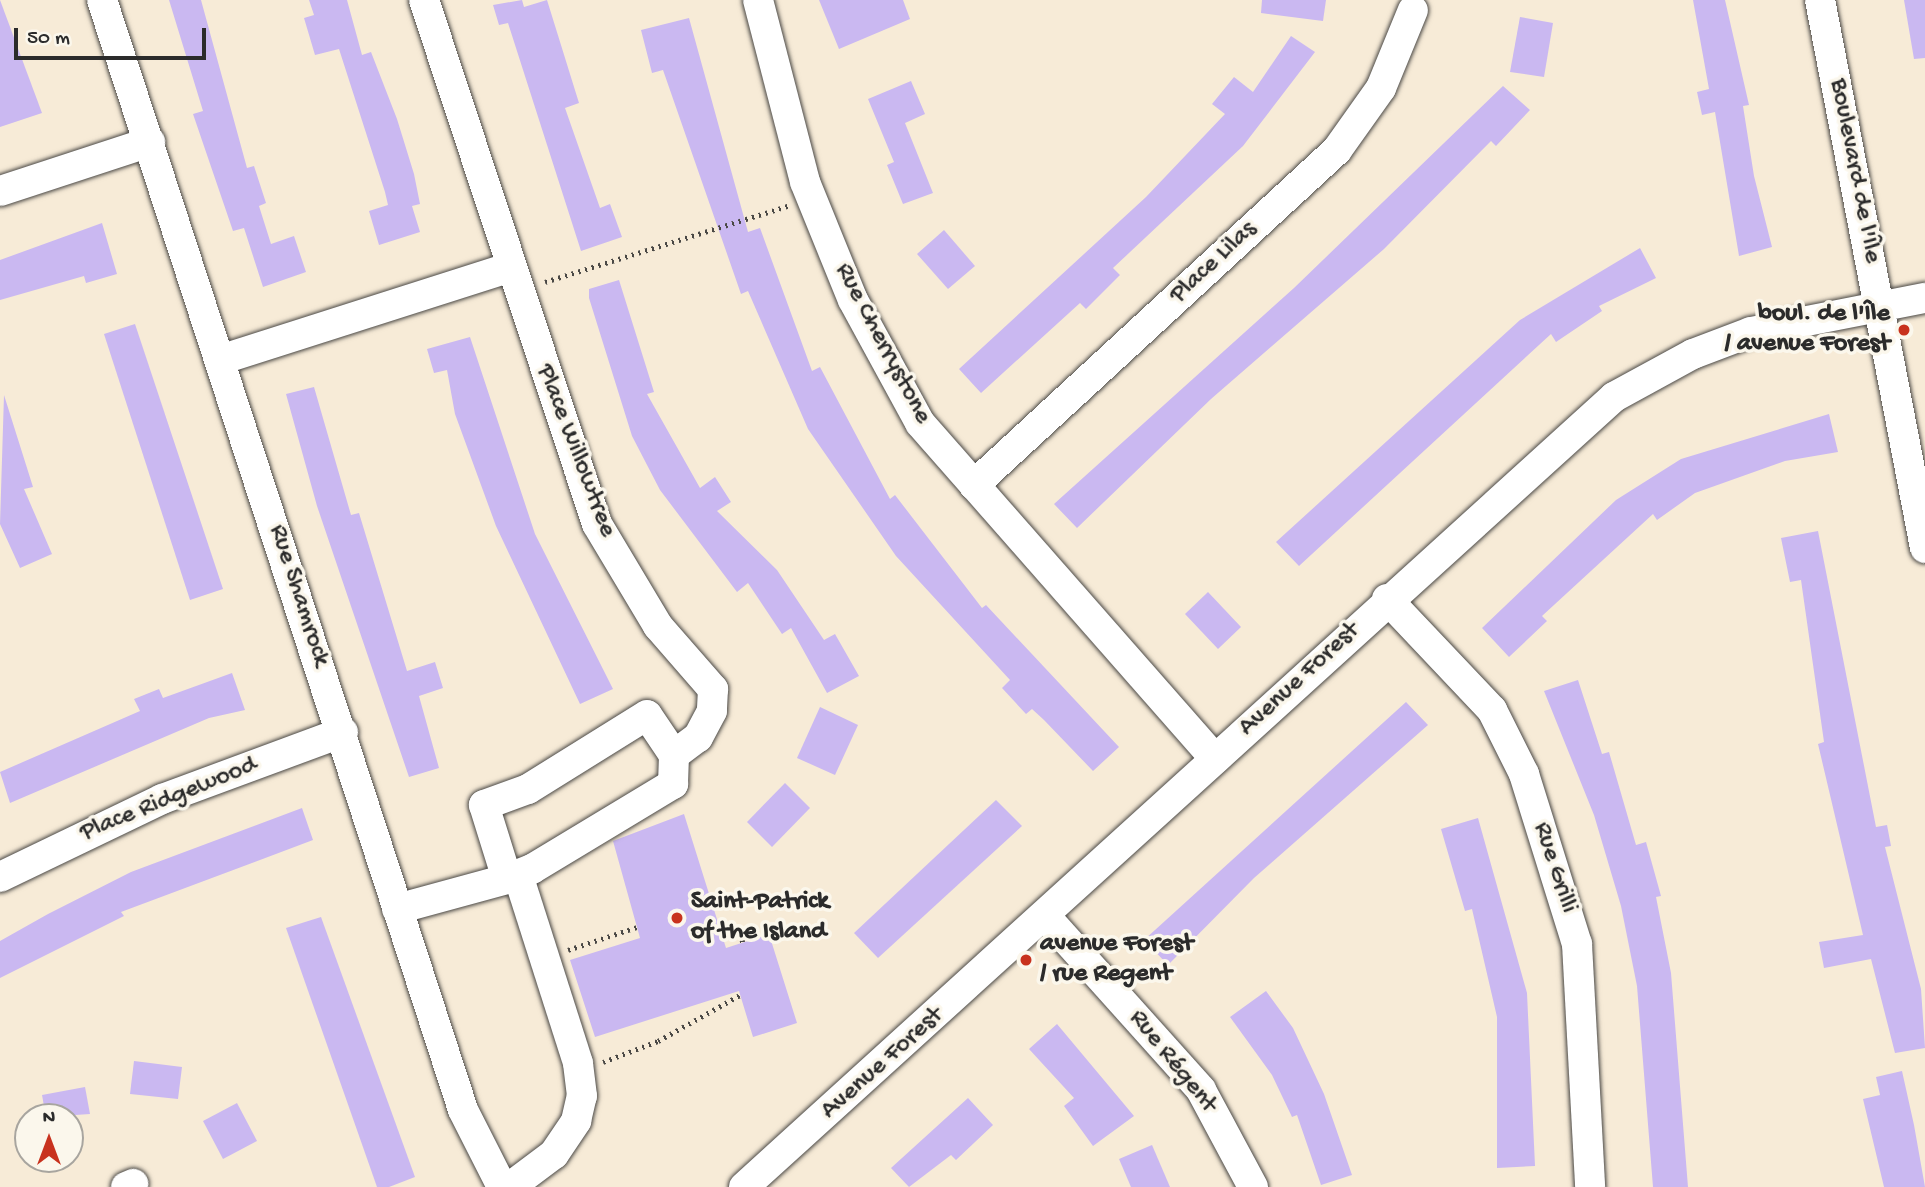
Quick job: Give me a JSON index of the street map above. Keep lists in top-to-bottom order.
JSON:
{
  "streets": {
    "street": [
      "Boulevard de l'Île",
      "Place Lilas",
      "Rue Cherrystone",
      "Place Willowtree",
      "Rue Shamrock",
      "Avenue Forest",
      "Place Ridgewood",
      "Rue Grilli",
      "Rue Régent"
    ]
  },
  "crossings": [
    ["Boulevard de l'Île", "Avenue Forest"],
    ["Place Lilas", "Rue Cherrystone"],
    ["Rue Cherrystone", "Avenue Forest"],
    ["Rue Shamrock", "Place Ridgewood"],
    ["Avenue Forest", "Rue Grilli"],
    ["Avenue Forest", "Rue Régent"]
  ],
  "places": ["boul. de l'Île / avenue Forest", "Saint-Patrick of the Island", "avenue Forest / rue Regent"],
  "scale_bar": "50 m",
  "north": "top"
}
